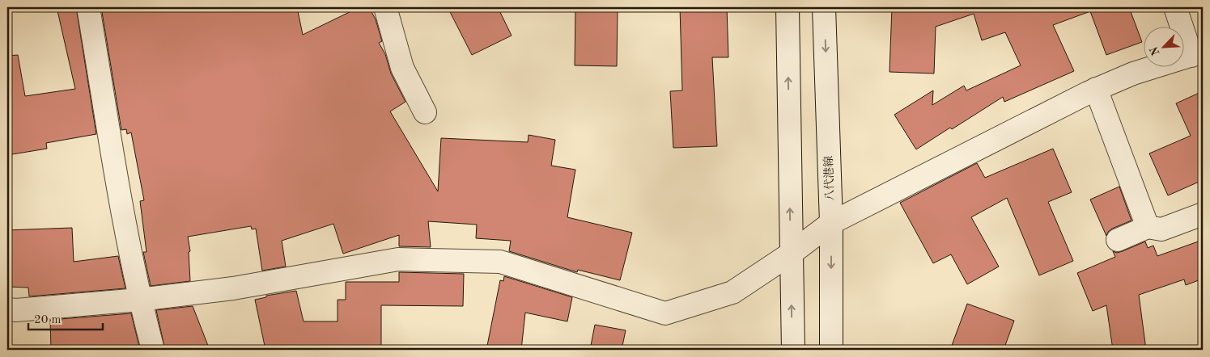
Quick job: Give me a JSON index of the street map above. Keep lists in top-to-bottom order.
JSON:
{
  "streets": {
    "street": ["八代港線"]
  },
  "scale_bar": "20 m",
  "north": "bottom left"
}
